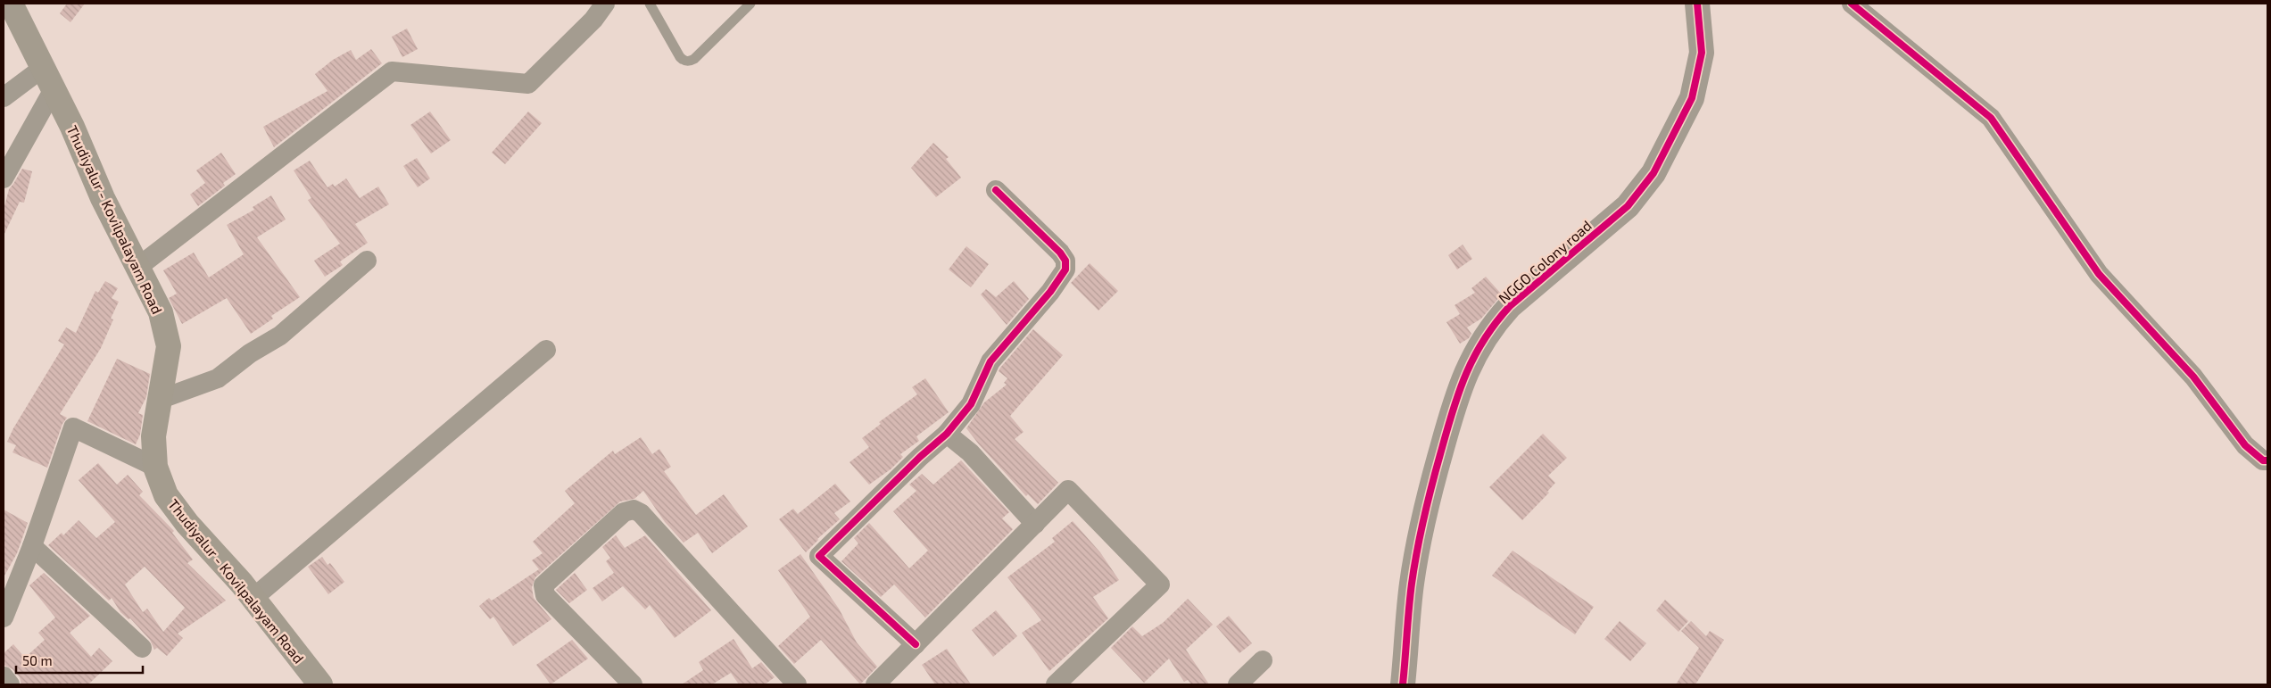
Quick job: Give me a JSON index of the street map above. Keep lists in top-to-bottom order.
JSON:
{
  "streets": {
    "main road": ["Thudiyalur - Kovilpalayam Road"],
    "street": ["NGGO Colony road"]
  },
  "scale_bar": "50 m"
}
